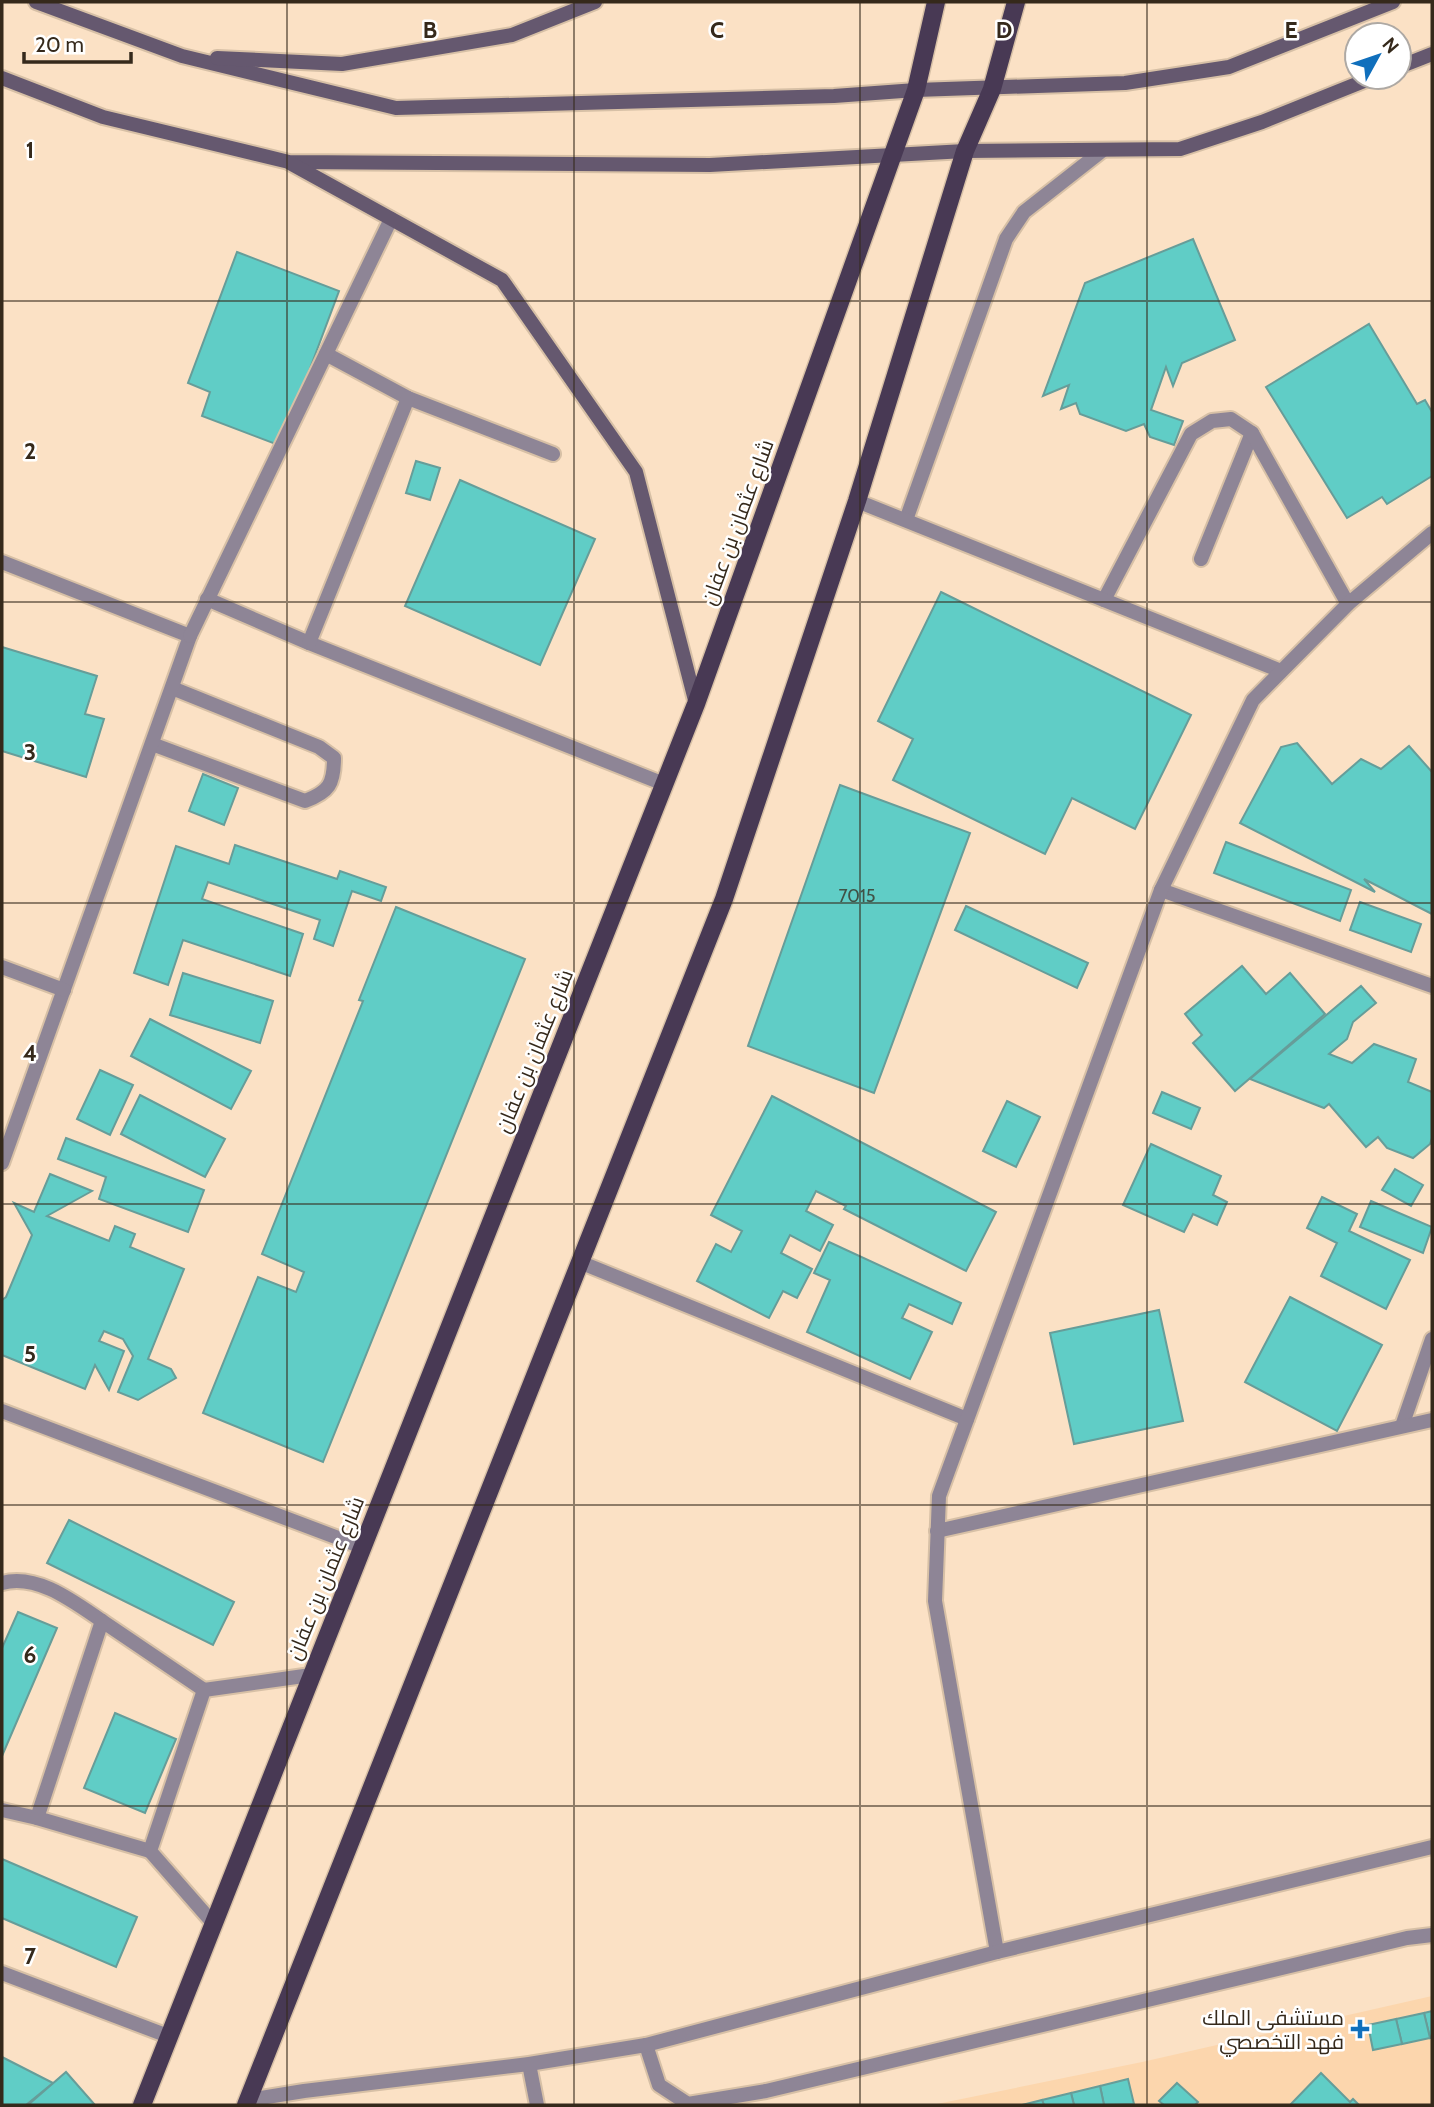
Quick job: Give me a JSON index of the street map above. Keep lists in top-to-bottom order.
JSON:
{
  "streets": {
    "main road": ["شارع عثمان بن عفان"]
  },
  "places": {
    "health": ["مستشفى الملك فهد التخصصي"]
  },
  "house_numbers": ["7015"],
  "scale_bar": "20 m",
  "north": "top right",
  "grid": {
    "columns": [
      "B",
      "C",
      "D",
      "E"
    ],
    "rows": [
      "1",
      "2",
      "3",
      "4",
      "5",
      "6",
      "7"
    ]
  }
}
